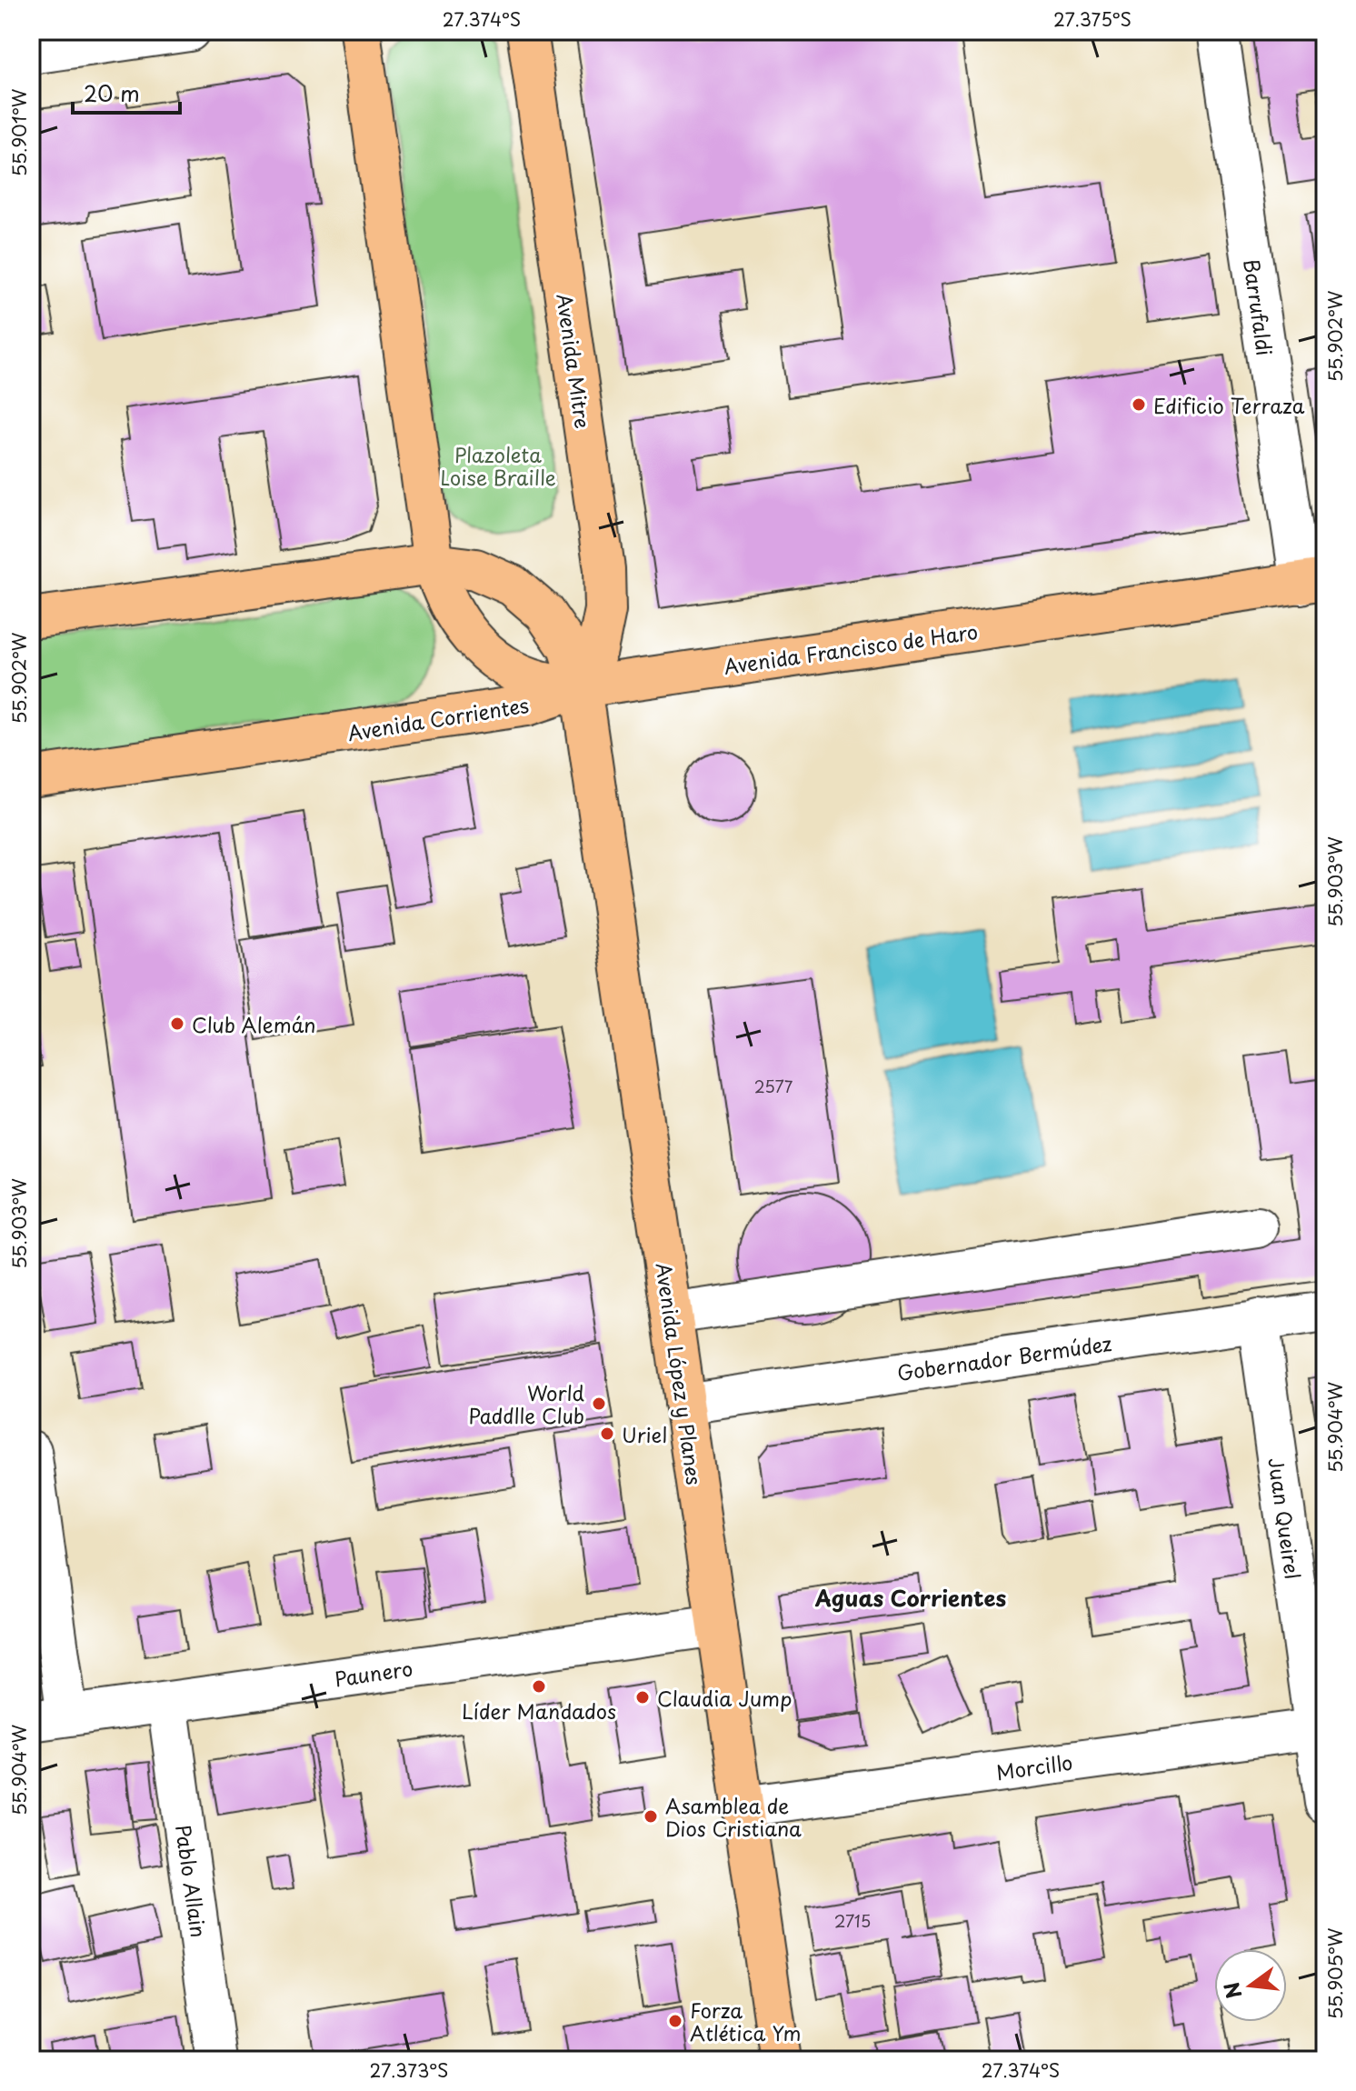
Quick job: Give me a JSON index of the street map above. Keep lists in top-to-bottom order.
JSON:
{
  "streets": {
    "main road": [
      "Avenida Mitre",
      "Avenida Francisco de Haro",
      "Avenida Corrientes",
      "Avenida López y Planes"
    ],
    "street": [
      "Barrufaldi",
      "Gobernador Bermúdez",
      "Juan Queirel",
      "Paunero",
      "Morcillo",
      "Pablo Allain"
    ]
  },
  "crossings": [
    ["Barrufaldi", "Avenida Francisco de Haro"],
    ["Avenida Mitre", "Avenida Francisco de Haro"],
    ["Avenida Mitre", "Avenida Corrientes"],
    ["Avenida Mitre", "Avenida López y Planes"],
    ["Avenida Francisco de Haro", "Avenida Corrientes"],
    ["Avenida Francisco de Haro", "Avenida López y Planes"],
    ["Avenida Corrientes", "Avenida López y Planes"],
    ["Gobernador Bermúdez", "Avenida López y Planes"],
    ["Gobernador Bermúdez", "Juan Queirel"],
    ["Avenida López y Planes", "Paunero"],
    ["Avenida López y Planes", "Morcillo"],
    ["Juan Queirel", "Morcillo"],
    ["Paunero", "Pablo Allain"]
  ],
  "districts": ["Aguas Corrientes"],
  "parks": ["Plazoleta Loise Braille"],
  "places": [
    "Edificio Terraza",
    "Club Alemán",
    "World Paddlle Club",
    "Uriel",
    "Líder Mandados",
    "Claudia Jump",
    "Asamblea de Dios Cristiana",
    "Forza Atlética Ym"
  ],
  "house_numbers": ["2577", "2715"],
  "scale_bar": "20 m",
  "north": "left",
  "coordinates": [
    "27.374°S",
    "27.375°S",
    "55.901°W",
    "55.902°W",
    "55.903°W",
    "55.904°W",
    "55.905°W",
    "27.373°S"
  ]
}
